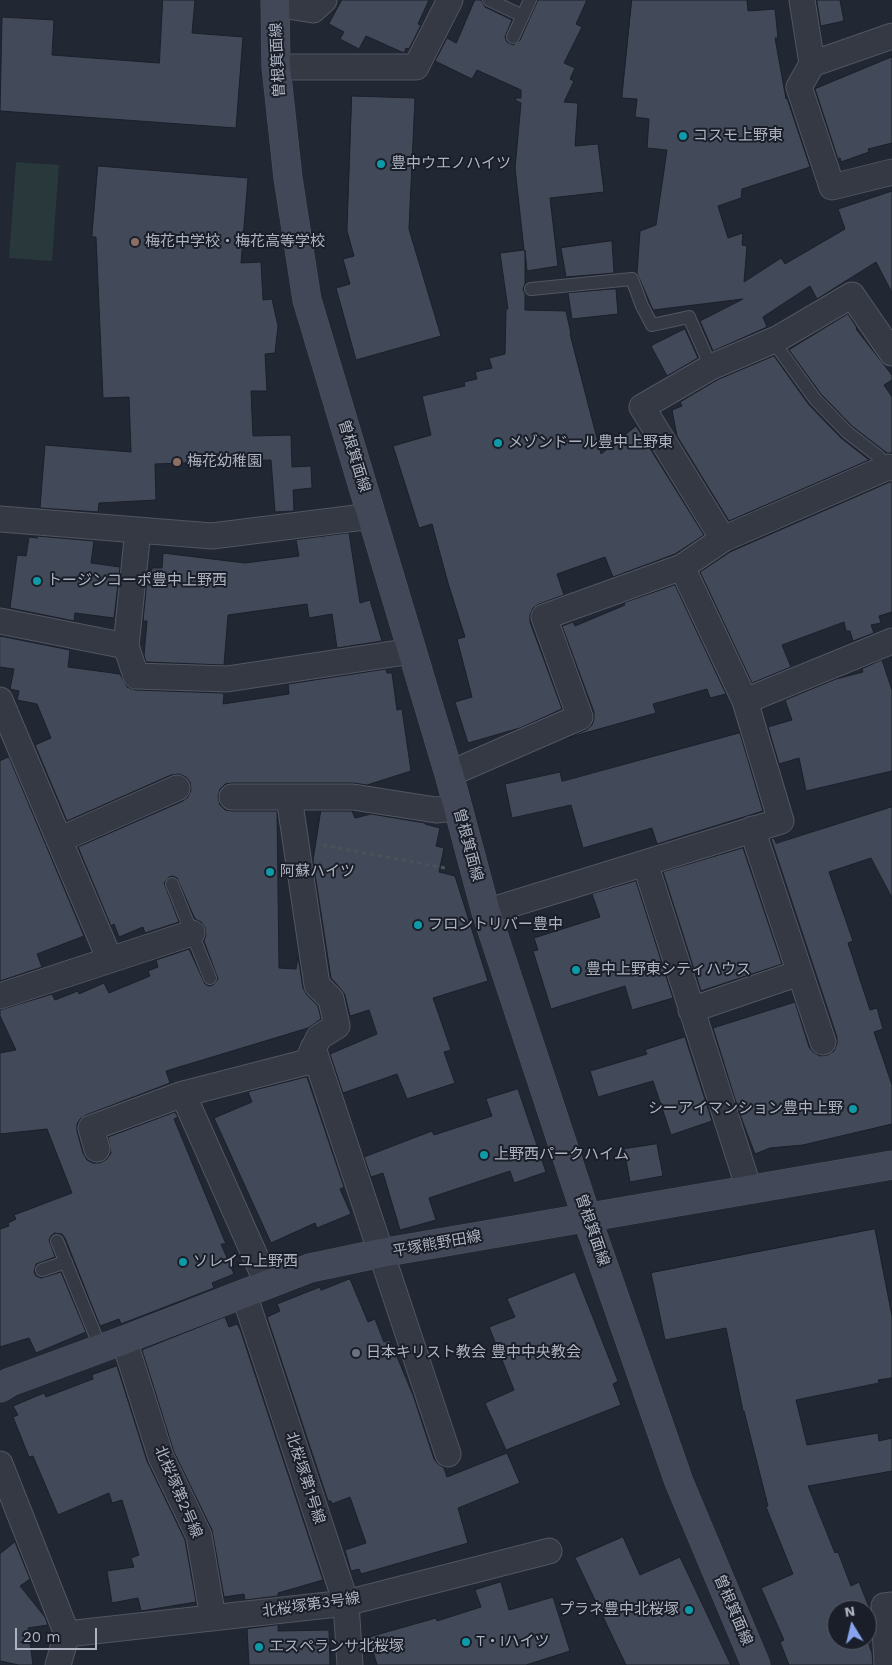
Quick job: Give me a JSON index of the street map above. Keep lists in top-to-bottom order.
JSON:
{
  "streets": {
    "street": [
      "曽根箕面線",
      "平塚熊野田線",
      "北桜塚第1号線",
      "北桜塚第2号線",
      "北桜塚第3号線"
    ]
  },
  "crossings": [
    ["曽根箕面線", "平塚熊野田線"],
    ["平塚熊野田線", "北桜塚第1号線"],
    ["平塚熊野田線", "北桜塚第2号線"],
    ["北桜塚第1号線", "北桜塚第3号線"],
    ["北桜塚第2号線", "北桜塚第3号線"]
  ],
  "places": [
    "コスモ上野東",
    "豊中ウエノハイツ",
    "梅花中学校・梅花高等学校",
    "メゾンドール豊中上野東",
    "梅花幼稚園",
    "トージンコーポ豊中上野西",
    "阿蘇ハイツ",
    "フロントリバー豊中",
    "豊中上野東シティハウス",
    "シーアイマンション豊中上野",
    "上野西パークハイム",
    "ソレイユ上野西",
    "日本キリスト教会 豊中中央教会",
    "プラネ豊中北桜塚",
    "T・Iハイツ",
    "エスペランサ北桜塚"
  ],
  "scale_bar": "20 m",
  "north": "top"
}
